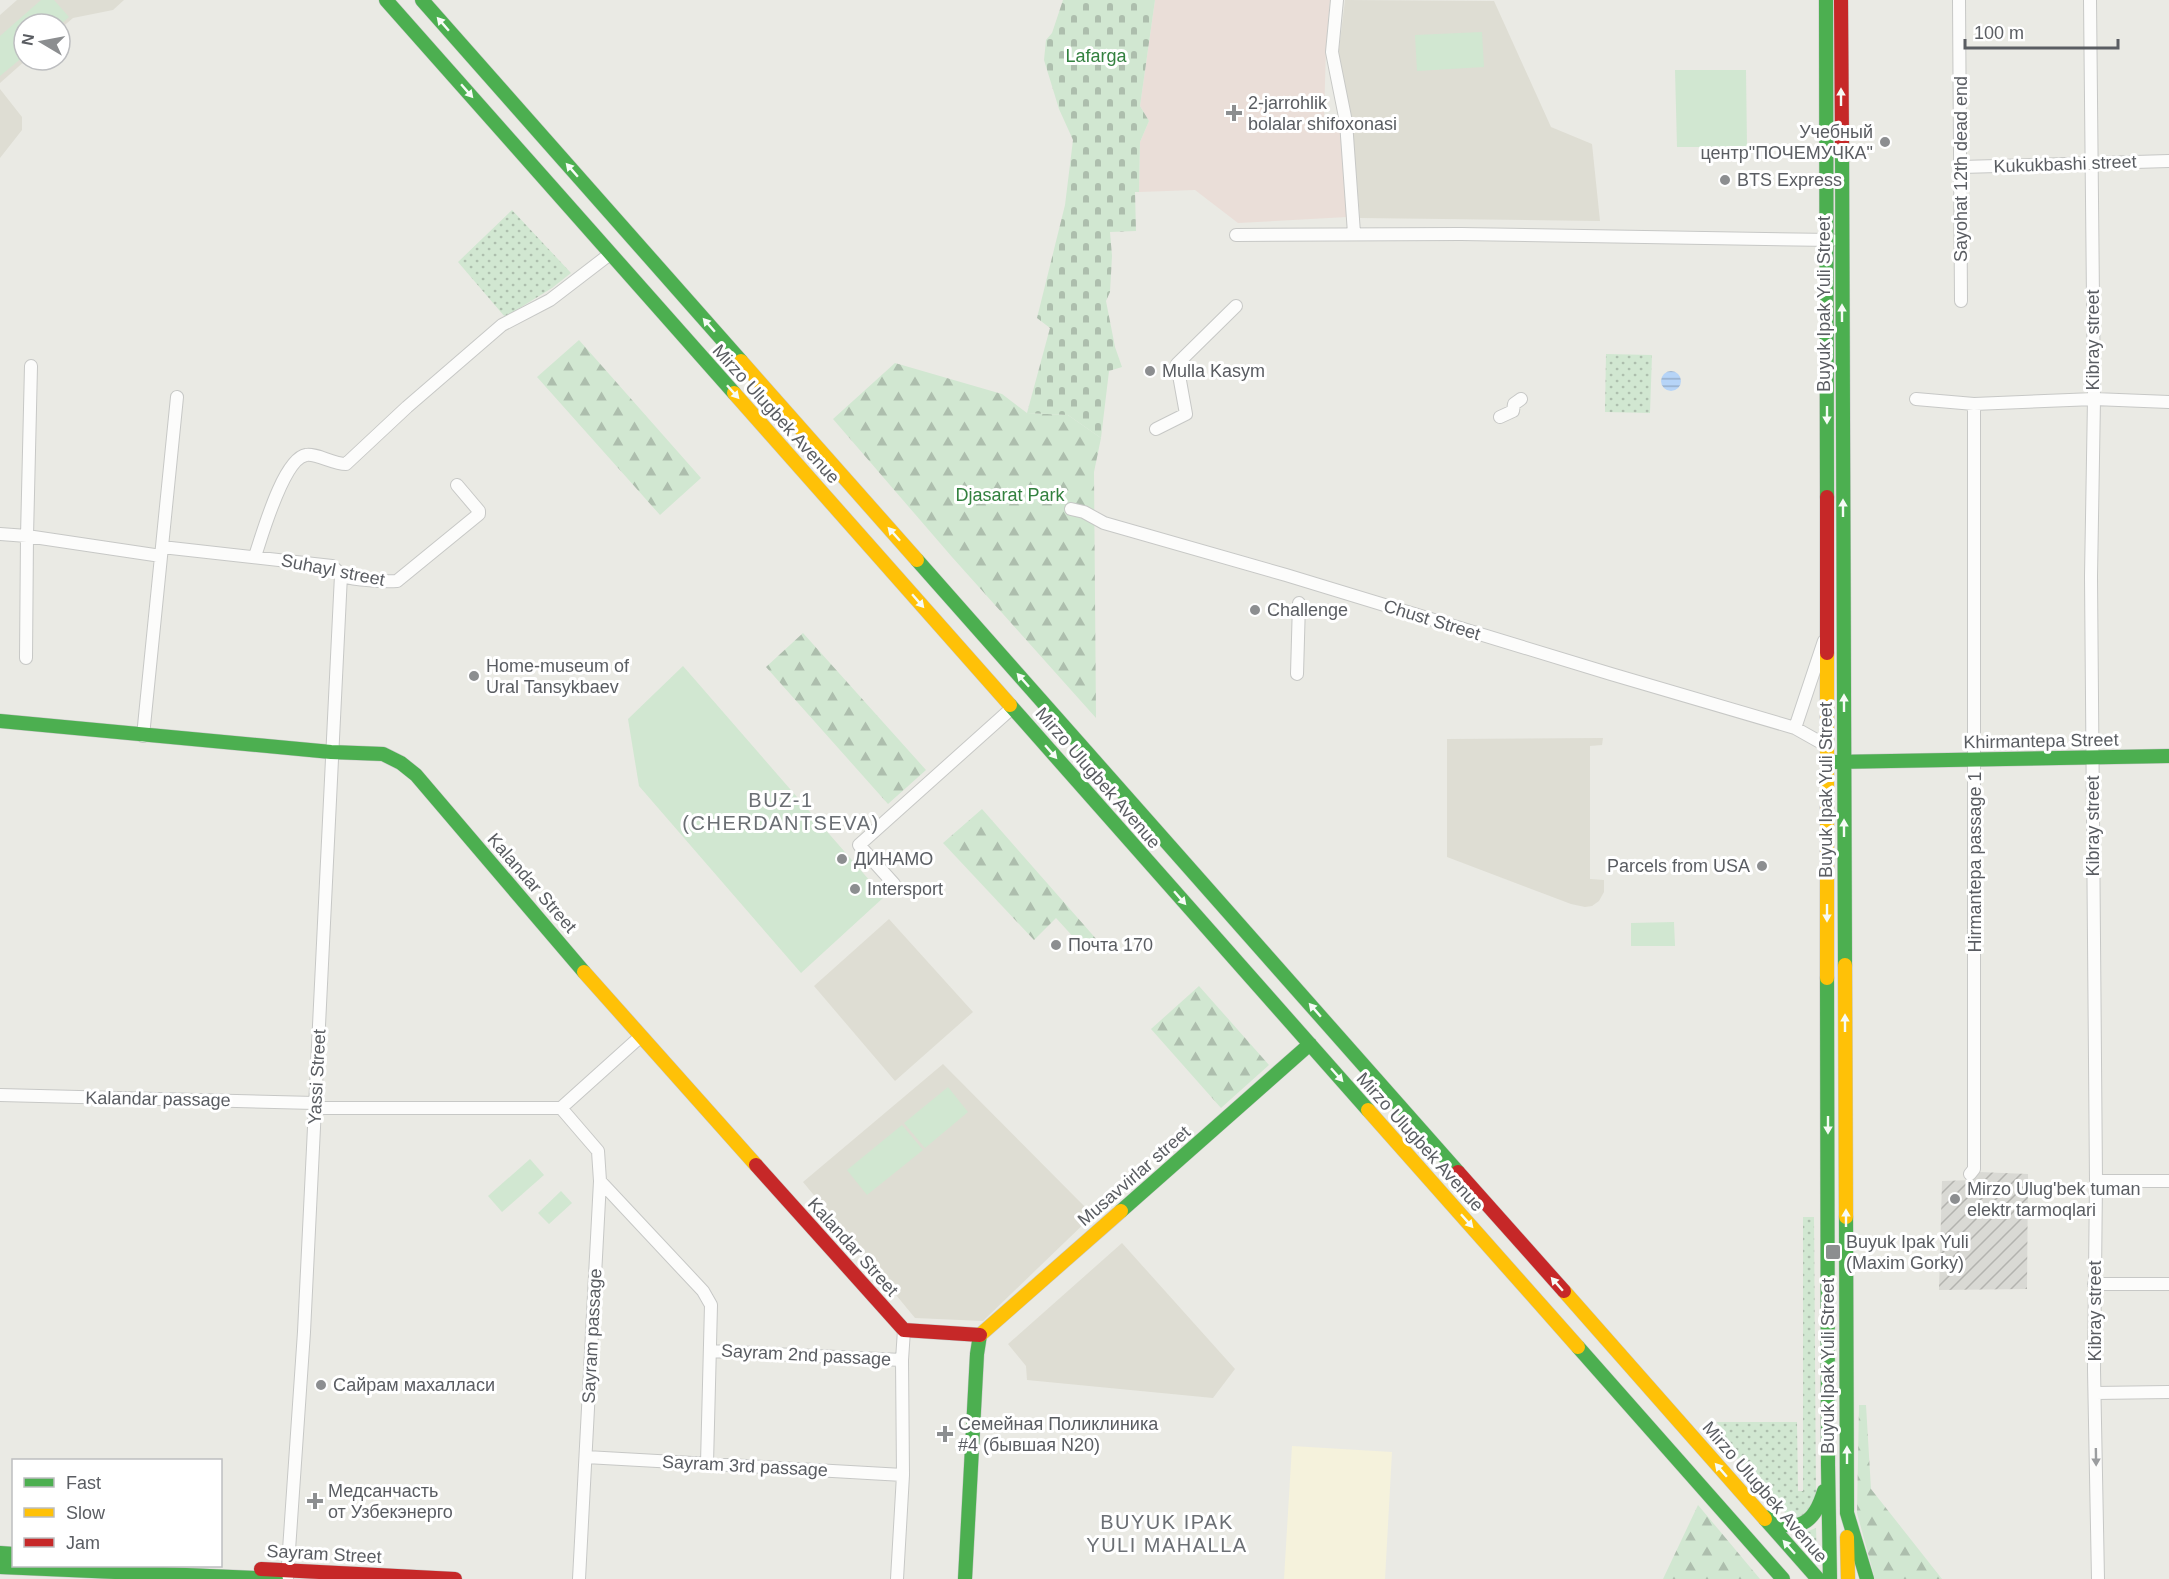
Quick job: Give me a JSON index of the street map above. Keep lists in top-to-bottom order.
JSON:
{
  "streets": {
    "main road": [
      "Buyuk Ipak Yuli Street",
      "Mirzo Ulugbek Avenue",
      "Khirmаntepa Street",
      "Kalandar Street",
      "Musavvirlar street",
      "Sayram Street"
    ],
    "street": [
      "Kukukbashi street",
      "Sayohat 12th dead end",
      "Kibray street",
      "Suhayl street",
      "Chust Street",
      "Hirmantepa passage 1",
      "Yassi Street",
      "Kalandar passage",
      "Sayram passage",
      "Sayram 2nd passage",
      "Sayram 3rd passage"
    ]
  },
  "crossings": [
    ["Kukukbashi street", "Sayohat 12th dead end"],
    ["Kukukbashi street", "Kibray street"],
    ["Buyuk Ipak Yuli Street", "Chust Street"],
    ["Buyuk Ipak Yuli Street", "Khirmаntepa Street"],
    ["Kibray street", "Khirmаntepa Street"],
    ["Mirzo Ulugbek Avenue", "Musavvirlar street"],
    ["Suhayl street", "Yassi Street"],
    ["Khirmаntepa Street", "Hirmantepa passage 1"],
    ["Kalandar Street", "Yassi Street"],
    ["Yassi Street", "Kalandar passage"],
    ["Yassi Street", "Sayram Street"],
    ["Kalandar passage", "Sayram passage"],
    ["Sayram passage", "Sayram 3rd passage"]
  ],
  "districts": ["BUZ-1 (CHERDANTSEVA)", "BUYUK IPAK YULI MAHALLA"],
  "parks": ["Lafarga", "Djasarat Park"],
  "places": {
    "health": ["2-jarrohlik bolalar shifoxonasi", "Семейная Поликлиника #4 (бывшая N20)", "Медсанчасть от Узбекэнерго"],
    "other": [
      "Учебный центр\"ПОЧЕМУЧКА\"",
      "BTS Express",
      "Mulla Kasym",
      "Challenge",
      "Home-museum of Ural Tansykbaev",
      "ДИНАМО",
      "Parcels from USA",
      "Intersport",
      "Почта 170",
      "Mirzo Ulug'bek tuman elektr tarmoqlari",
      "Сайрам махалласи"
    ],
    "transit": ["Buyuk Ipak Yuli (Maxim Gorky)"]
  },
  "legend": ["Fast", "Slow", "Jam"],
  "scale_bar": "100 m",
  "north": "left"
}
